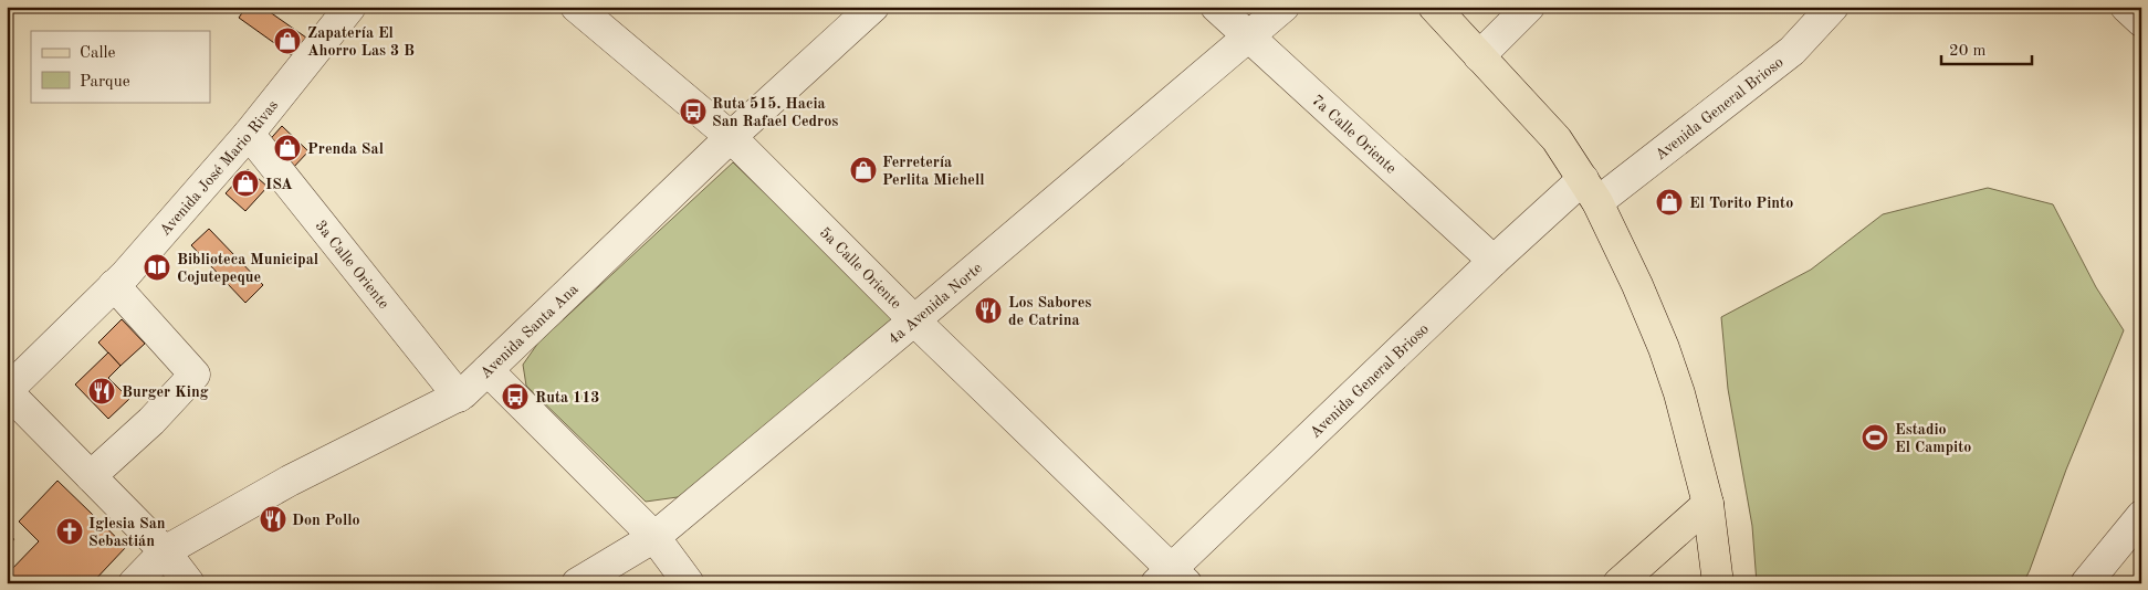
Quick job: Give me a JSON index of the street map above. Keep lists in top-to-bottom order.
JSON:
{
  "streets": {
    "street": [
      "Avenida General Brioso",
      "7a Calle Oriente",
      "Avenida José Mario Rivas",
      "3a Calle Oriente",
      "5a Calle Oriente",
      "4a Avenida Norte",
      "Avenida Santa Ana"
    ]
  },
  "crossings": [
    ["Avenida General Brioso", "7a Calle Oriente"],
    ["Avenida General Brioso", "5a Calle Oriente"],
    ["7a Calle Oriente", "4a Avenida Norte"],
    ["Avenida José Mario Rivas", "3a Calle Oriente"],
    ["3a Calle Oriente", "Avenida Santa Ana"],
    ["5a Calle Oriente", "4a Avenida Norte"],
    ["5a Calle Oriente", "Avenida Santa Ana"]
  ],
  "places": {
    "shop": [
      "Zapatería El Ahorro Las 3 B",
      "Prenda Sal",
      "Ferretería Perlita Michell",
      "ISA",
      "El Torito Pinto"
    ],
    "bus stop": ["Ruta 515. Hacia San Rafael Cedros", "Ruta 113"],
    "library": ["Biblioteca Municipal Cojutepeque"],
    "restaurant": ["Los Sabores de Catrina", "Burger King", "Don Pollo"],
    "sports": ["Estadio El Campito"],
    "church": ["Iglesia San Sebastián"]
  },
  "legend": ["Calle", "Parque"],
  "scale_bar": "20 m"
}
